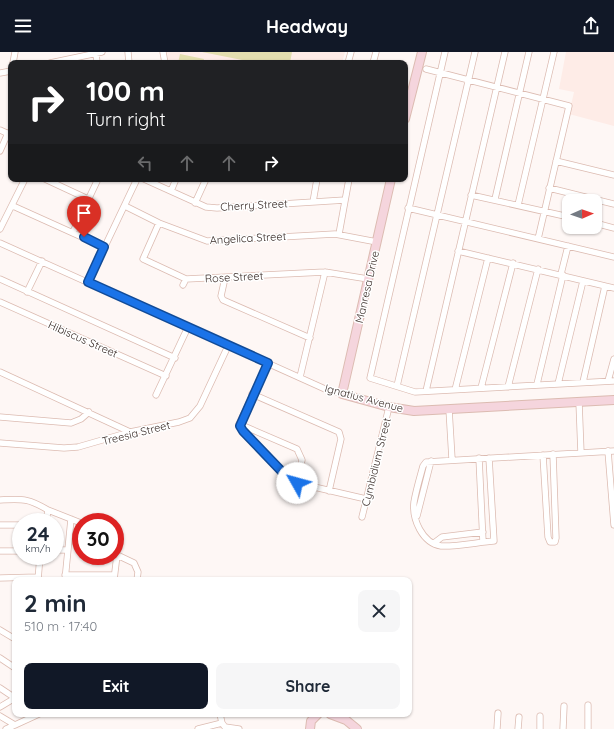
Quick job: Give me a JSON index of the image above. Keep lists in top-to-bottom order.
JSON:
{
  "streets": {
    "street": [
      "Cherry Street",
      "Angelica Street",
      "Rose Street",
      "Manresa Drive",
      "Hibiscus Street",
      "Ignatius Avenue",
      "Treesia Street",
      "Cymbidium Street"
    ]
  },
  "crossings": [
    ["Angelica Street", "Rose Street"],
    ["Angelica Street", "Manresa Drive"],
    ["Rose Street", "Manresa Drive"],
    ["Manresa Drive", "Ignatius Avenue"],
    ["Ignatius Avenue", "Treesia Street"],
    ["Ignatius Avenue", "Cymbidium Street"]
  ],
  "north": "right",
  "page": {
    "header": "Headway",
    "turn": ["100 m", "Turn right"],
    "speed": "24 km/h",
    "limit": "30",
    "heading": ["2 min", "510 m · 17:40"],
    "buttons": ["Exit", "Share"]
  }
}
